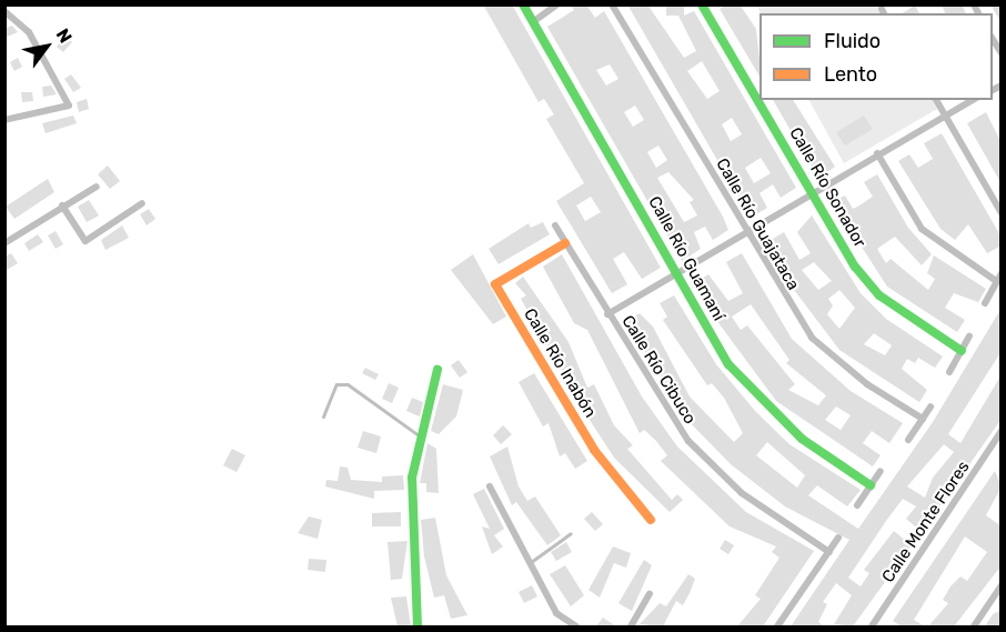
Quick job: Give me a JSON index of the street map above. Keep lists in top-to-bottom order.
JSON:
{
  "streets": {
    "street": [
      "Calle Río Sonador",
      "Calle Río Guajataca",
      "Calle Río Guamaní",
      "Calle Río Inabón",
      "Calle Río Cibuco",
      "Calle Monte Flores"
    ]
  },
  "crossings": [
    ["Calle Río Inabón", "Calle Río Cibuco"]
  ],
  "legend": ["Fluido", "Lento"],
  "north": "top right"
}
